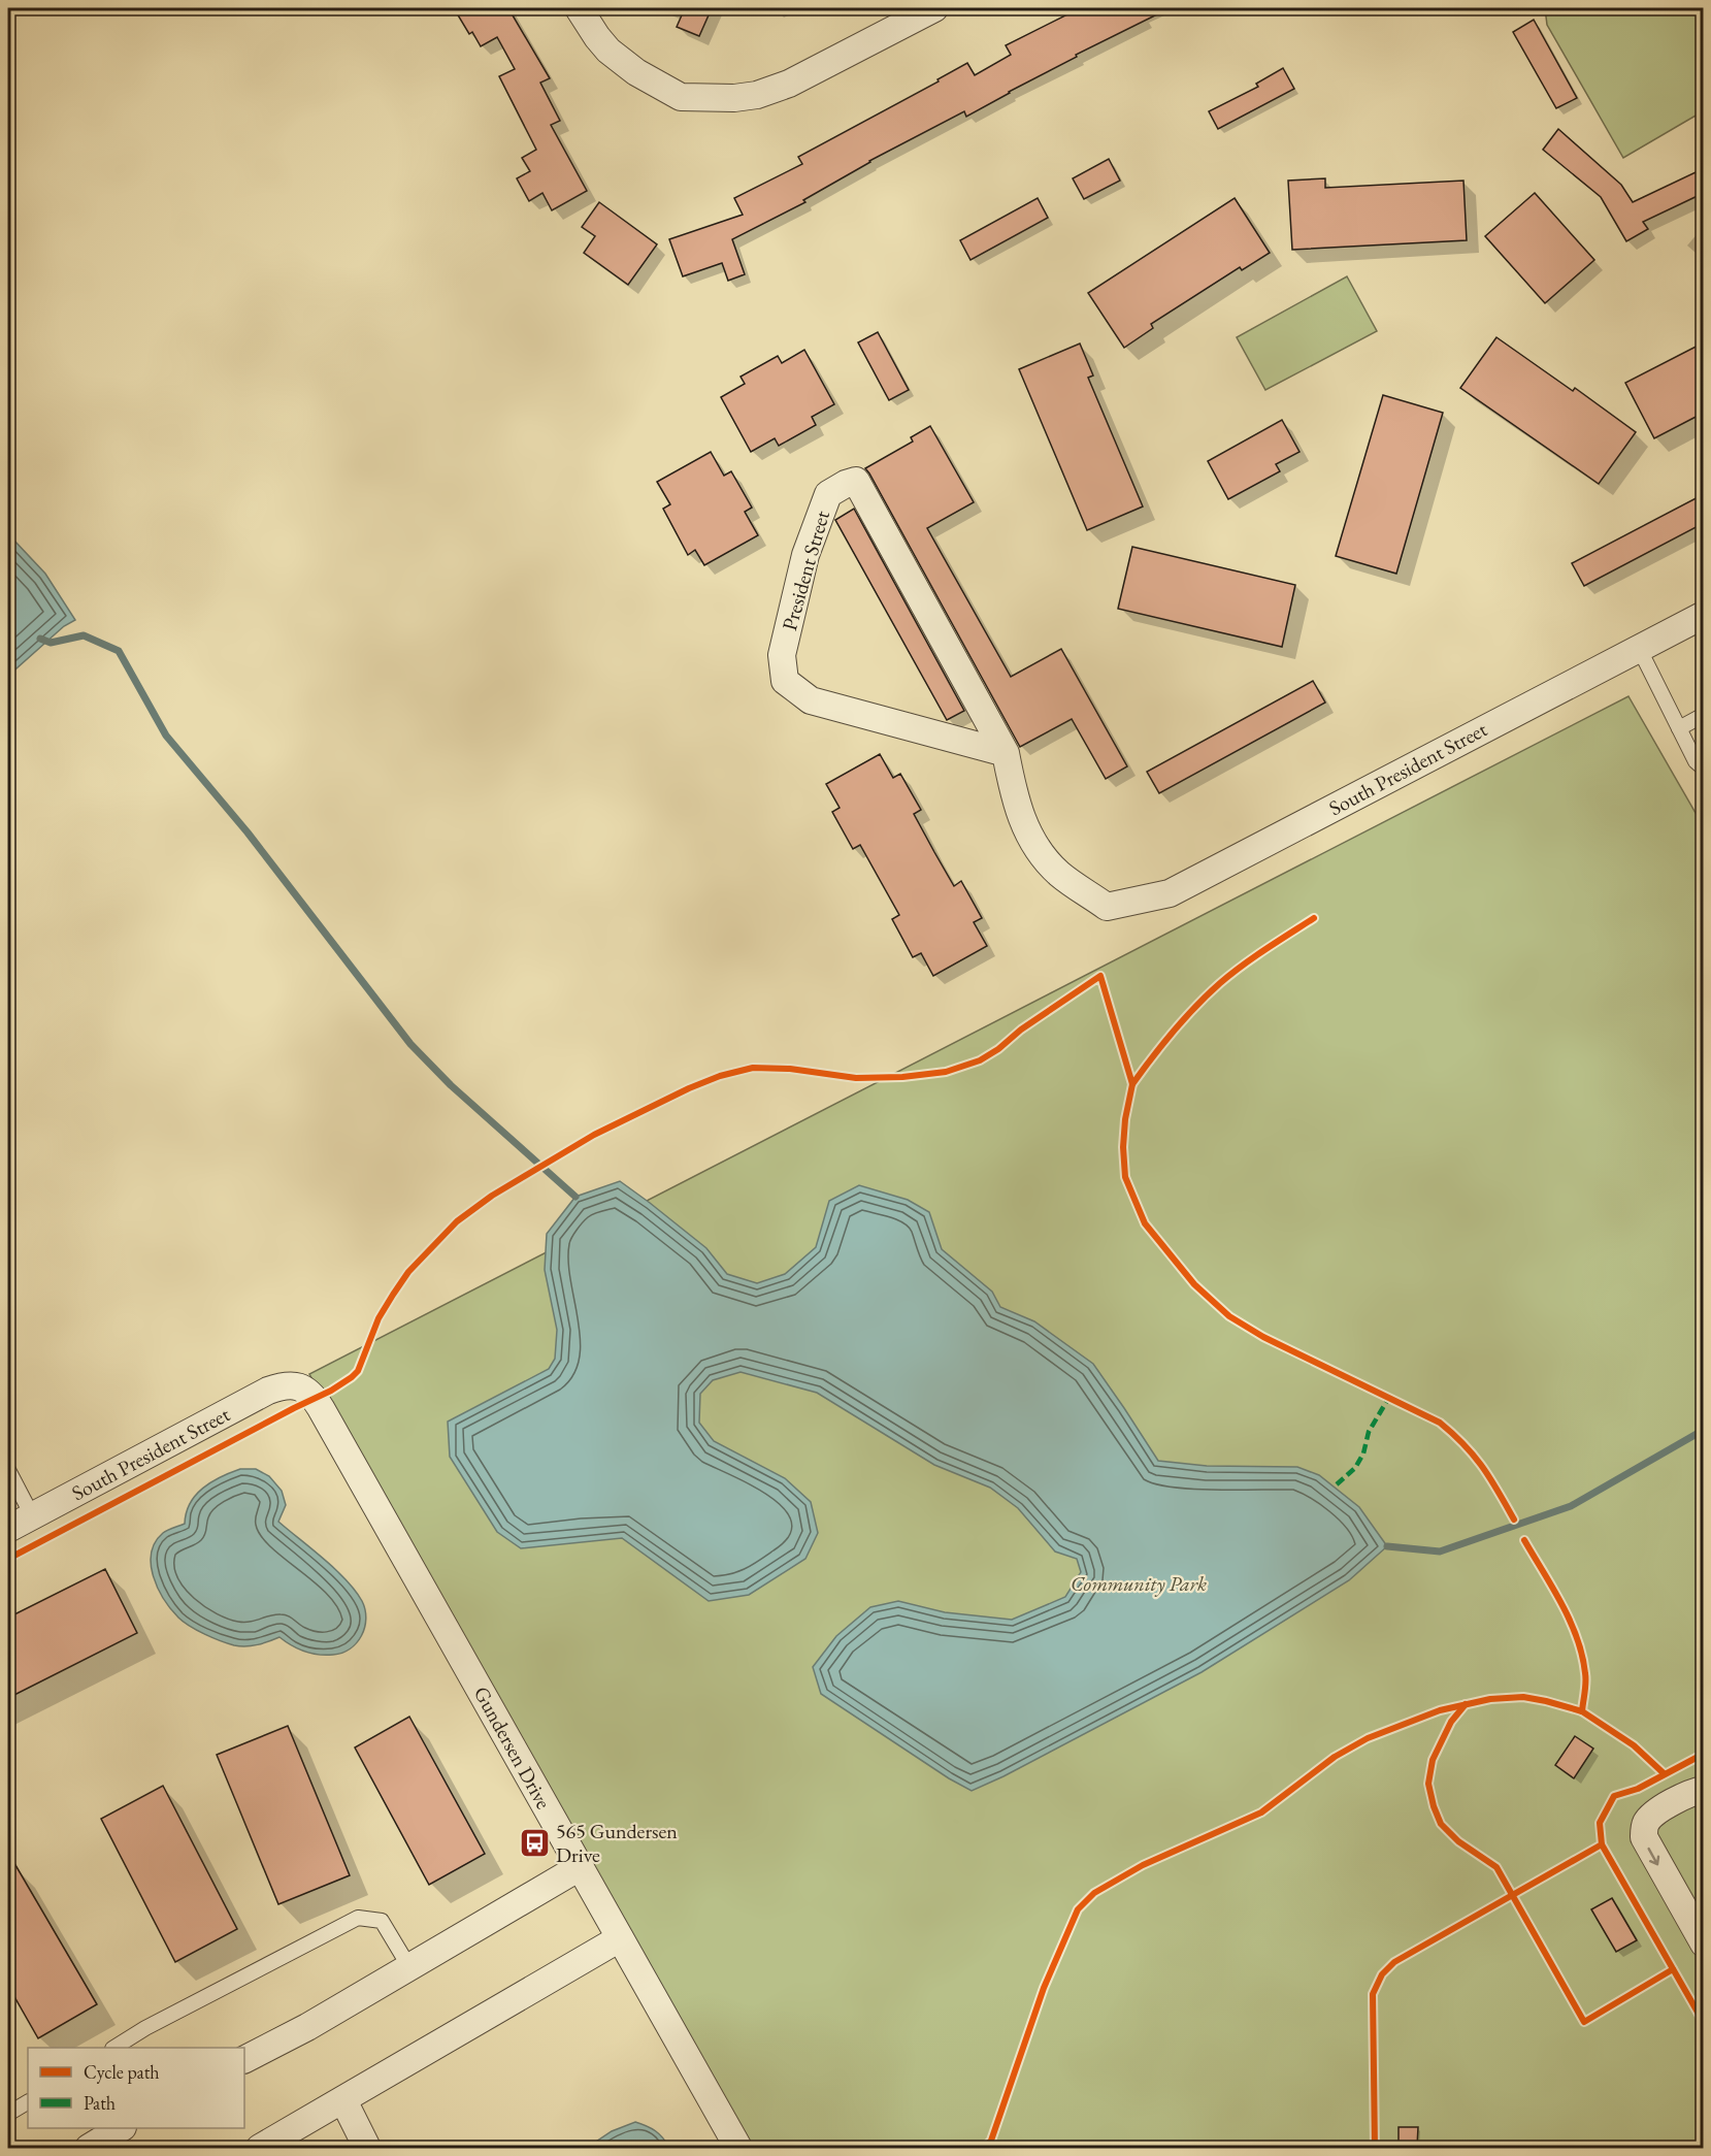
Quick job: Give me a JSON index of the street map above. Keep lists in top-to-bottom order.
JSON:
{
  "streets": {
    "street": ["President Street", "South President Street", "Gundersen Drive"]
  },
  "crossings": [
    ["President Street", "South President Street"],
    ["South President Street", "Gundersen Drive"]
  ],
  "parks": ["Community Park"],
  "places": {
    "bus stop": ["565 Gundersen Drive"]
  },
  "legend": ["Cycle path", "Path"]
}
